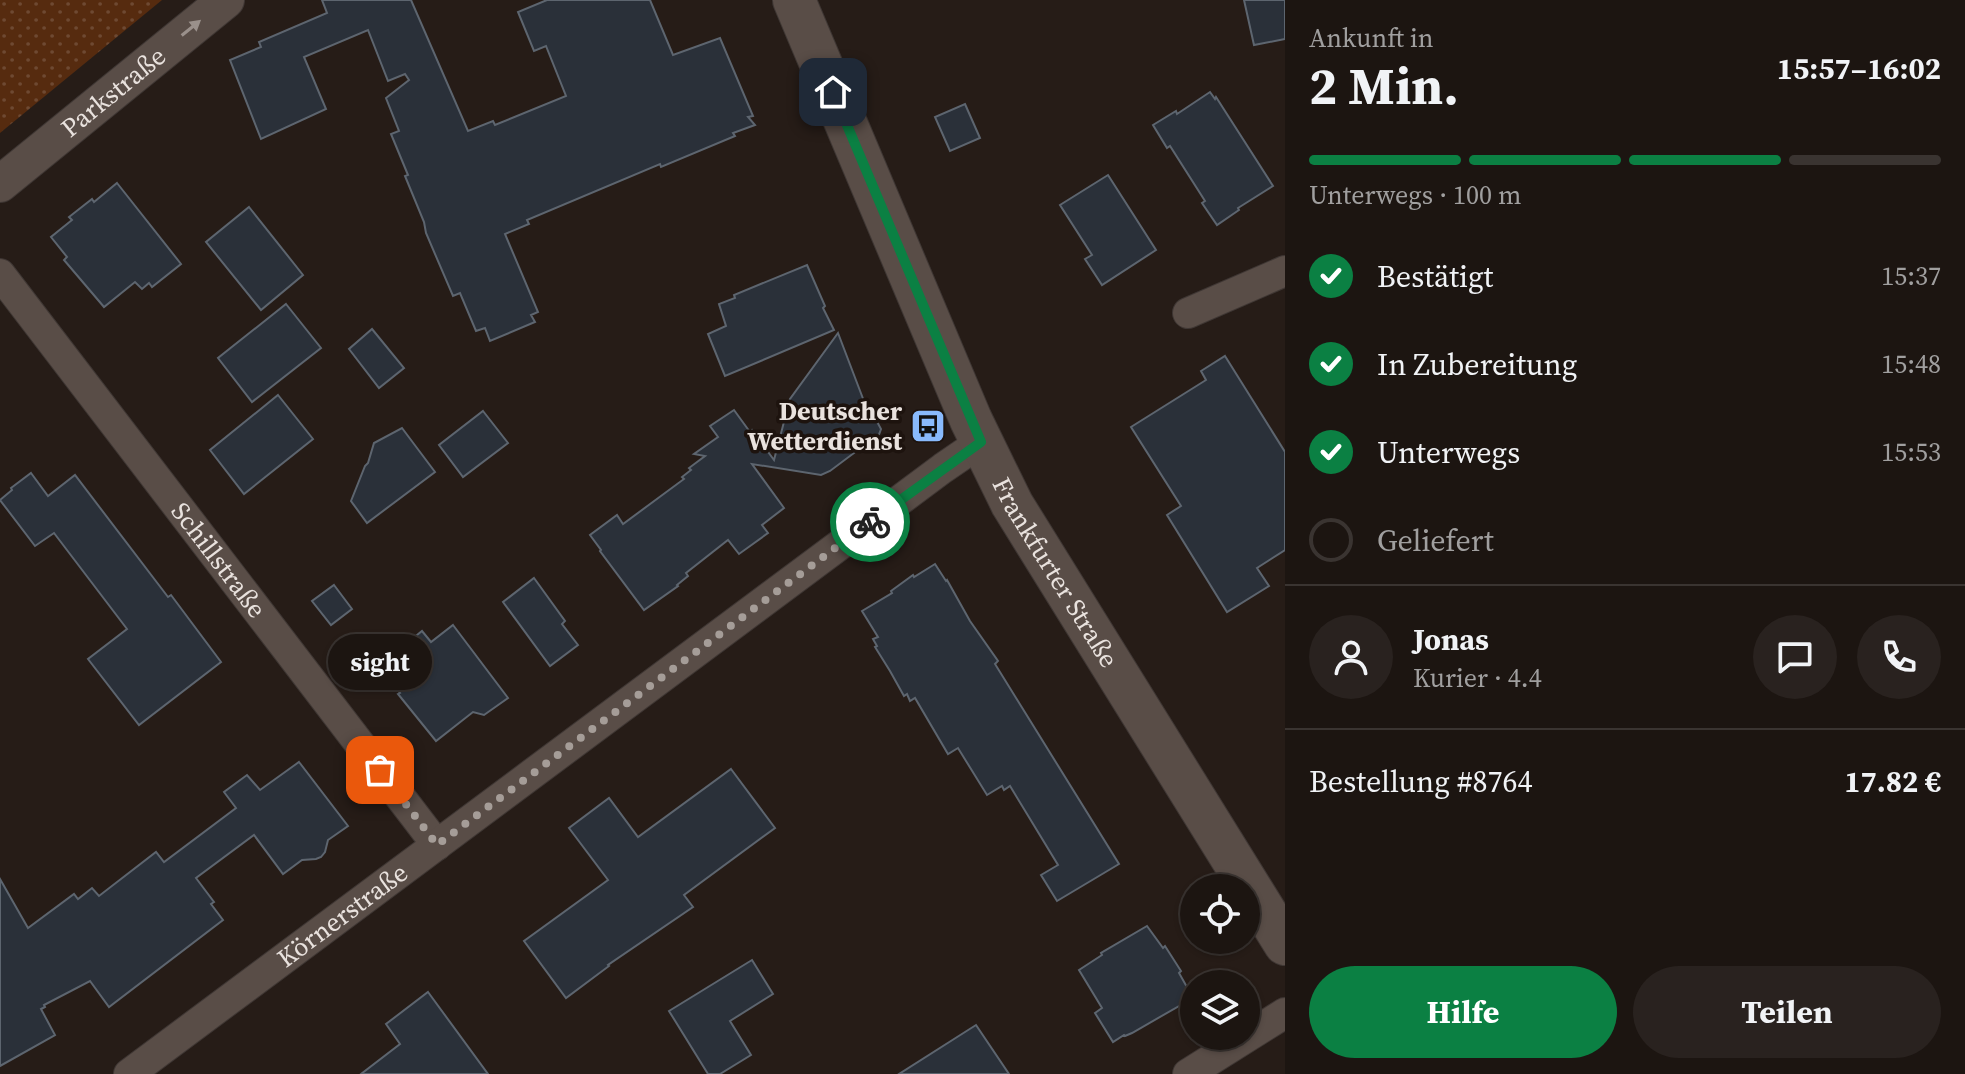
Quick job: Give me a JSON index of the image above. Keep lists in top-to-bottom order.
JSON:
{
  "streets": {
    "main road": ["Frankfurter Straße"],
    "street": ["Parkstraße", "Schillstraße", "Körnerstraße"]
  },
  "crossings": [
    ["Schillstraße", "Körnerstraße"],
    ["Frankfurter Straße", "Körnerstraße"]
  ],
  "one_way": ["Parkstraße"],
  "places": {
    "bus stop": ["Deutscher Wetterdienst"],
    "other": ["sight"]
  },
  "page": {
    "heading": ["2 Min.", "Ankunft in", "15:57–16:02"],
    "panel": [
      "Jonas",
      "Kurier · 4.4",
      "Bestellung #8764",
      "17.82 €"
    ],
    "bar": "Unterwegs · 100 m",
    "list": [
      ["Bestätigt", "15:37"],
      ["In Zubereitung", "15:48"],
      ["Unterwegs", "15:53"],
      "Geliefert"
    ],
    "bubble": "sight",
    "buttons": ["Hilfe", "Teilen"]
  }
}
